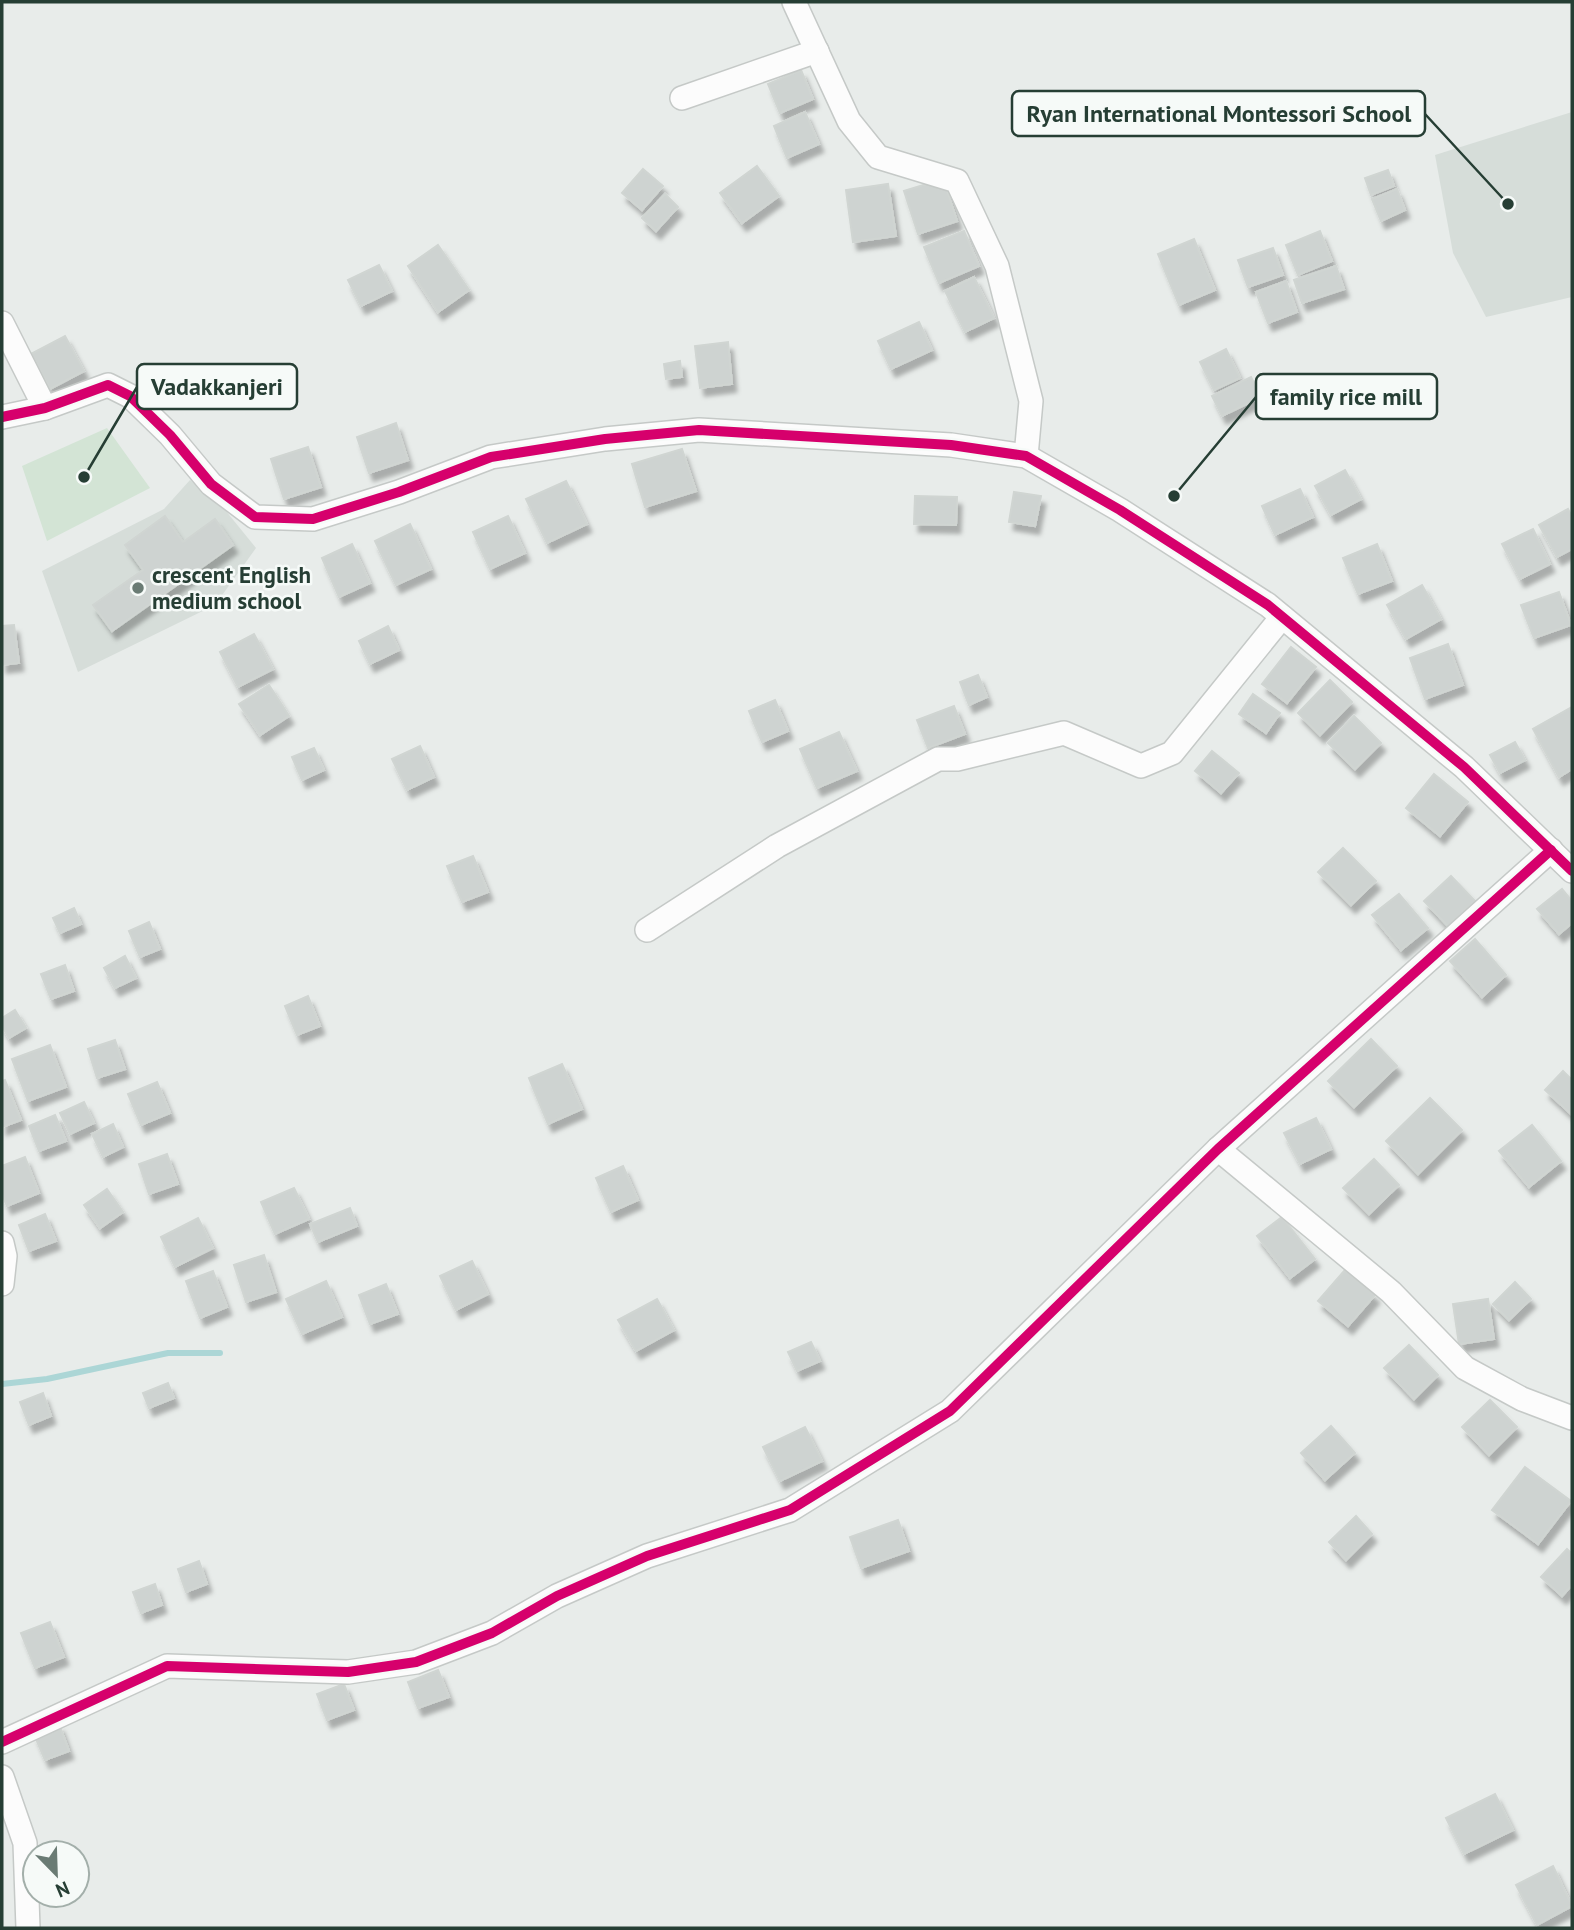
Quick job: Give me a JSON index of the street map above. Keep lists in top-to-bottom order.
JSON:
{
  "places": [
    "Ryan International Montessori School",
    "Vadakkanjeri",
    "family rice mill",
    "crescent English medium school"
  ],
  "north": "bottom right"
}
